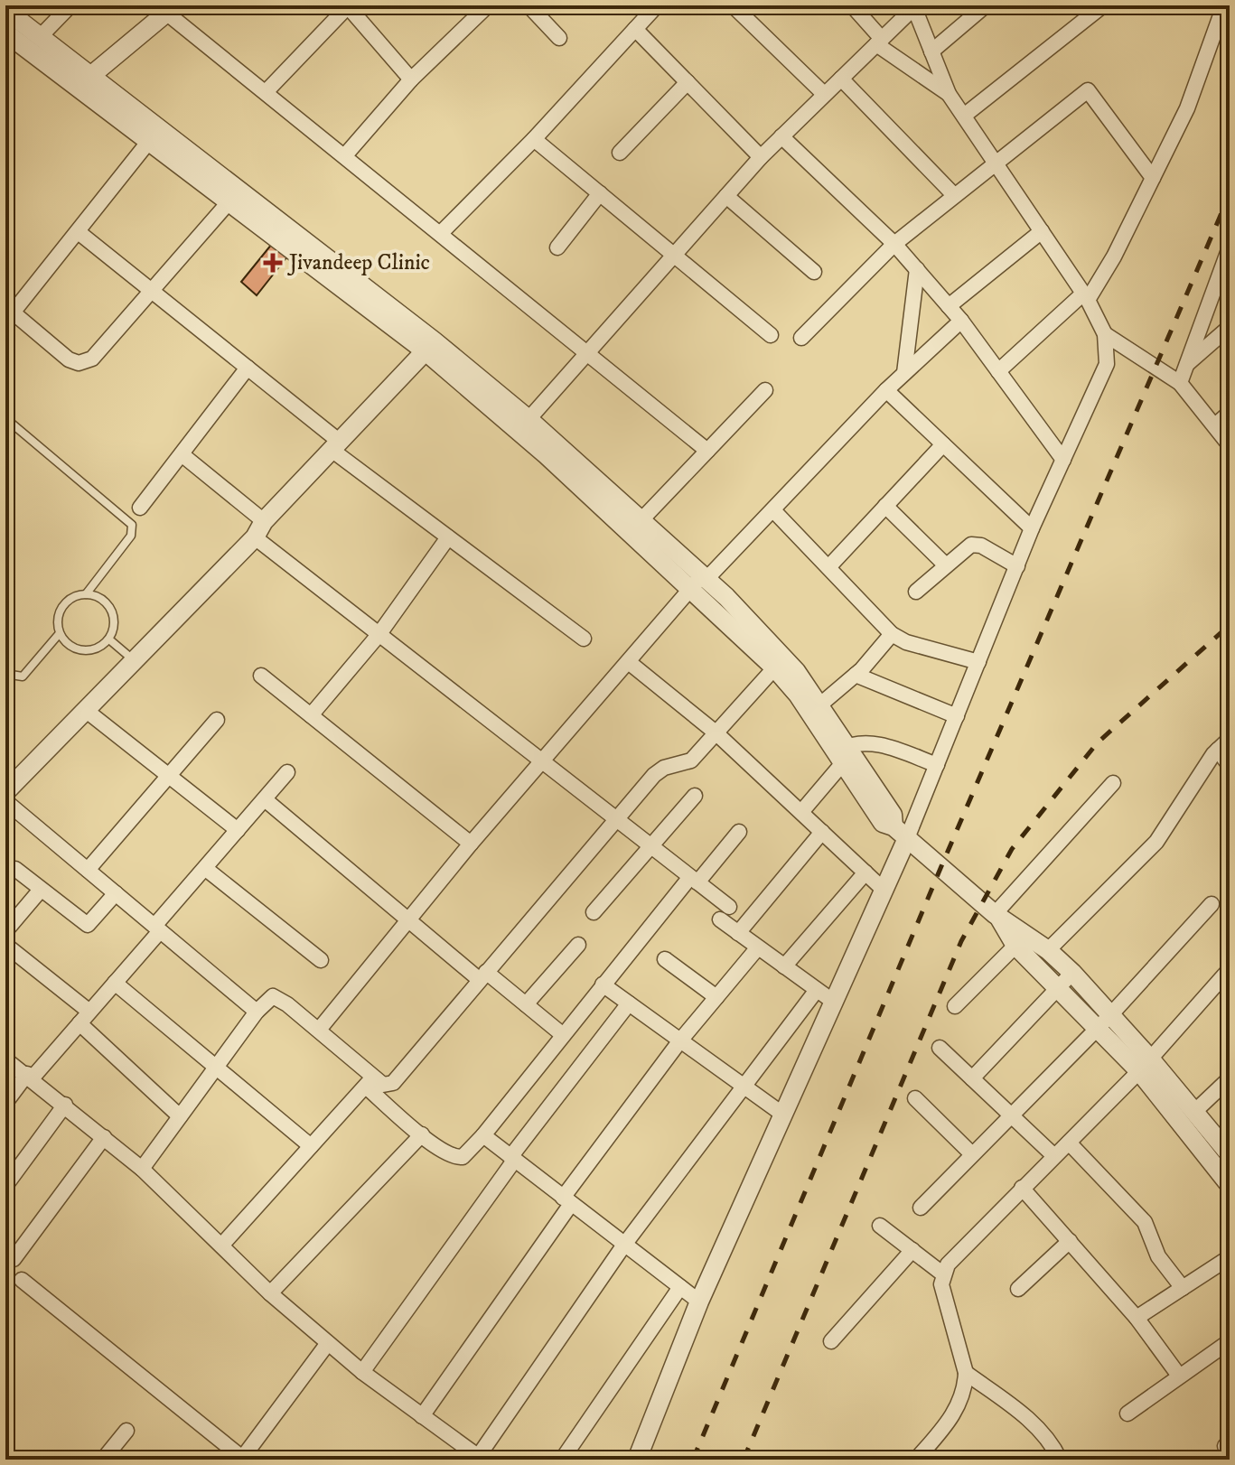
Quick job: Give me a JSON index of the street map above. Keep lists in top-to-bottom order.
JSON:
{
  "places": {
    "health": ["Jivandeep Clinic"]
  }
}
